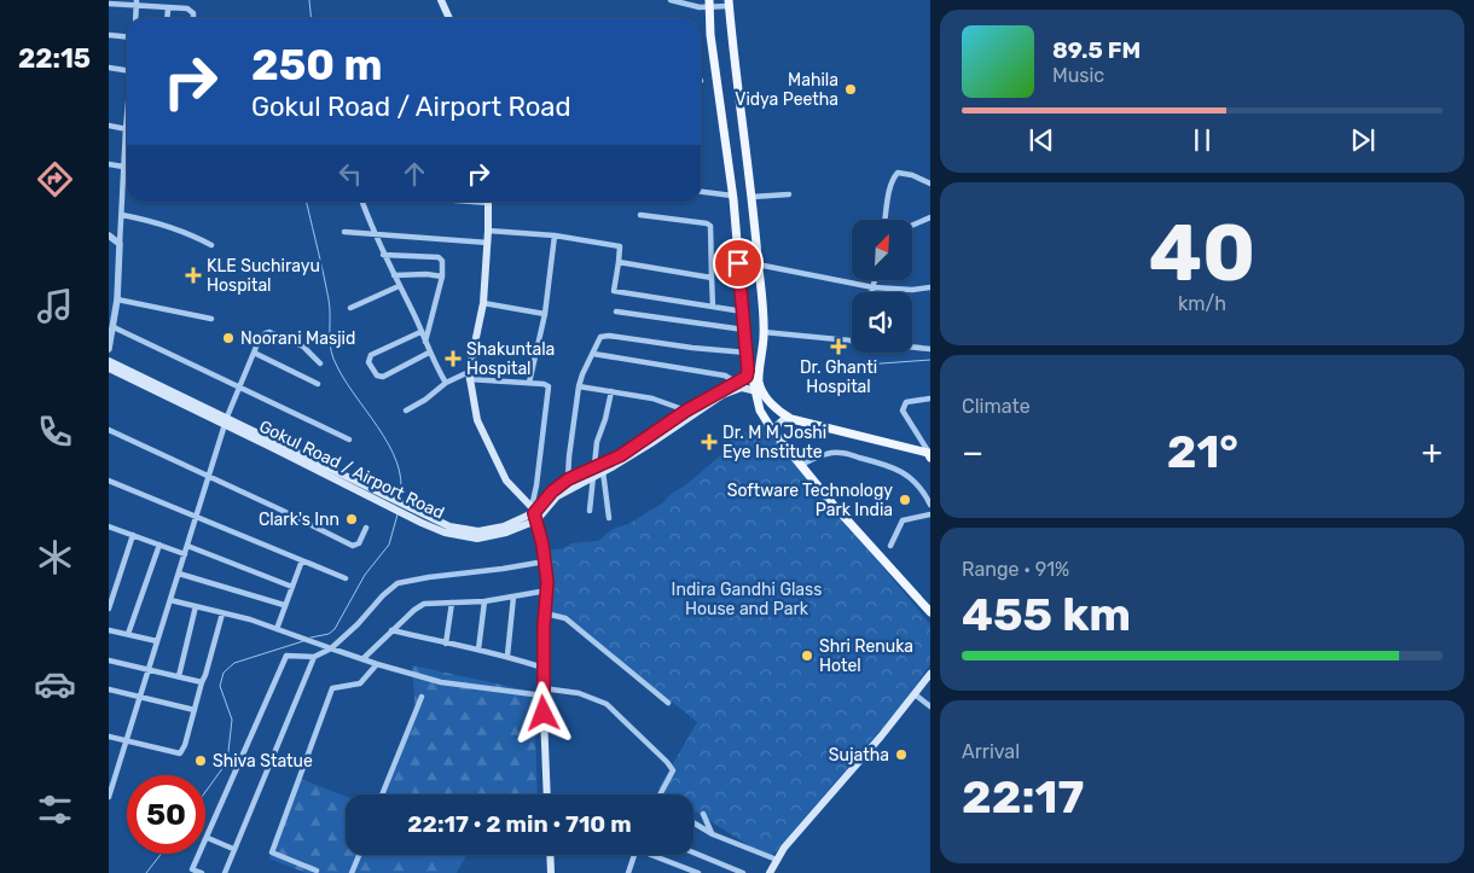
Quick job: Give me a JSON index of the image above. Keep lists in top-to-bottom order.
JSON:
{
  "streets": {
    "main road": ["Gokul Road / Airport Road"]
  },
  "parks": ["Indira Gandhi Glass House and Park"],
  "places": {
    "other": [
      "Mahila Vidya Peetha",
      "Noorani Masjid",
      "Software Technology Park India",
      "Clark's Inn",
      "Shri Renuka Hotel",
      "Sujatha",
      "Shiva Statue"
    ],
    "health": [
      "KLE Suchirayu Hospital",
      "Dr. Ghanti Hospital",
      "Shakuntala Hospital",
      "Dr. M M Joshi Eye Institute"
    ]
  },
  "north": "top right",
  "page": {
    "tabs": "22:15",
    "turn": ["250 m", "Gokul Road / Airport Road"],
    "song": ["89.5 FM", "Music"],
    "tile": [
      ["40", "km/h"],
      "Climate",
      ["Range · 91%", "455 km"],
      ["Arrival", "22:17"]
    ],
    "heat": ["−", "21°", "+"],
    "limit": "50",
    "trip": "22:17 · 2 min · 710 m"
  }
}
